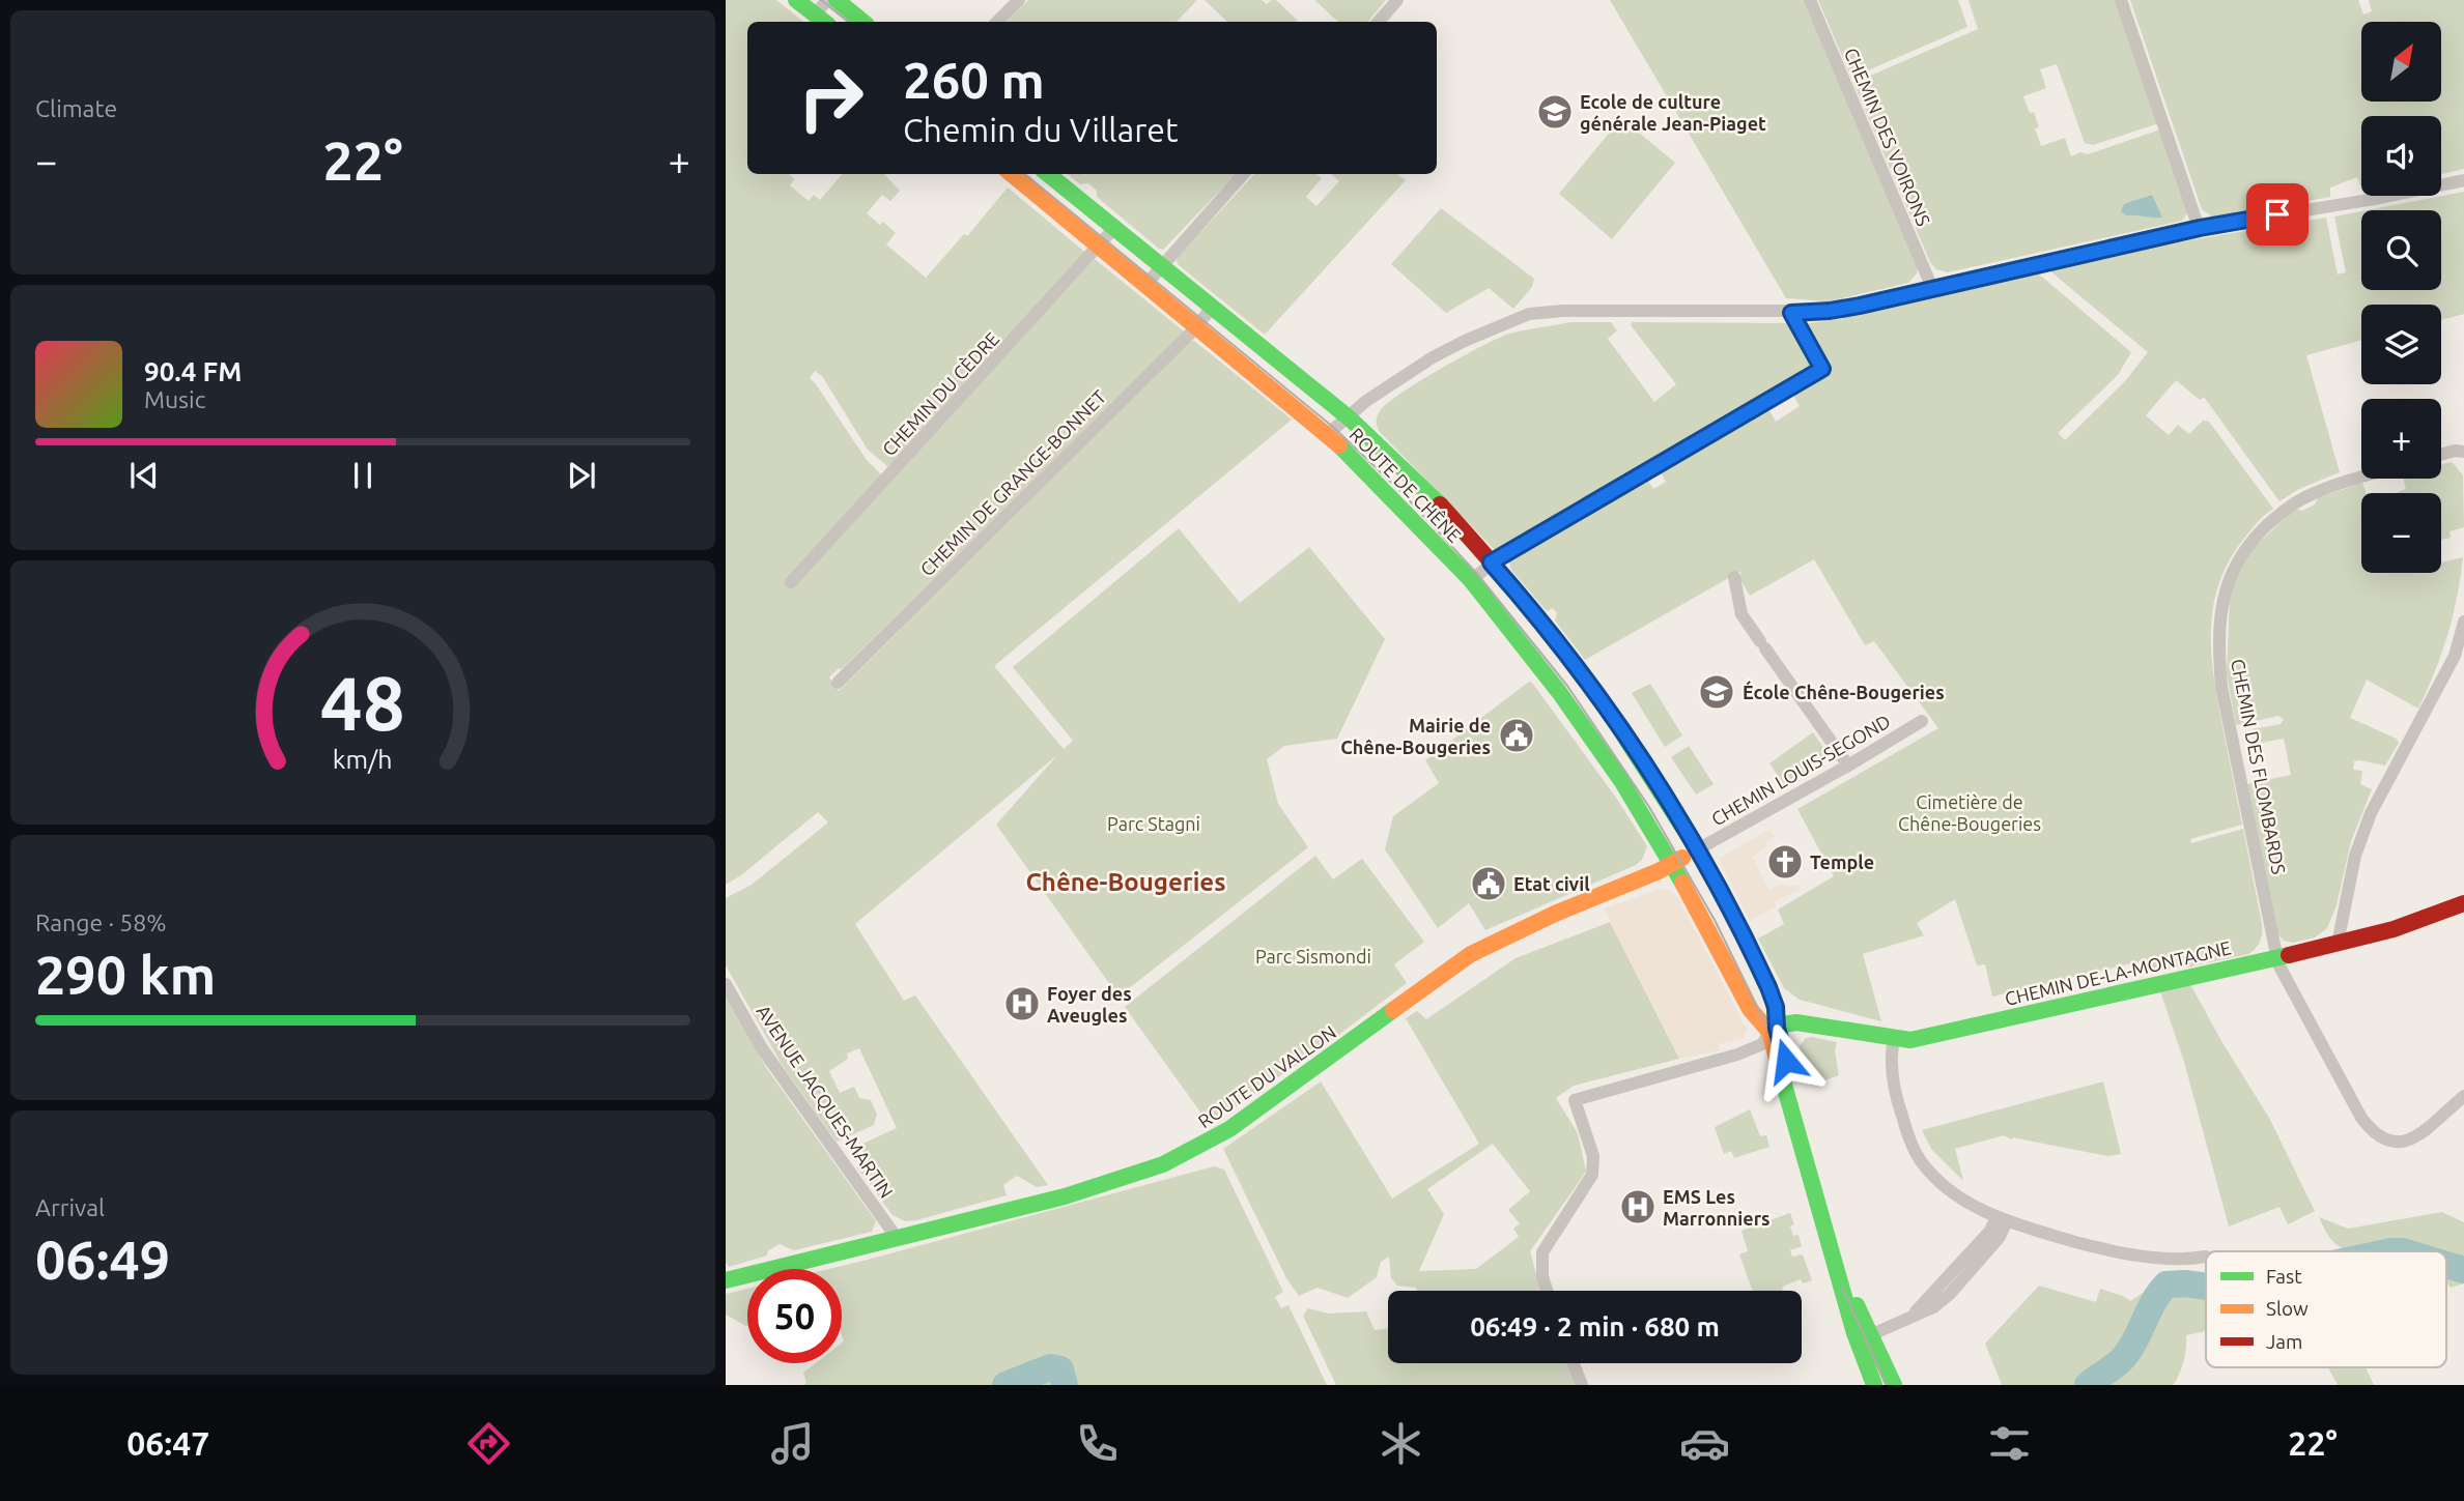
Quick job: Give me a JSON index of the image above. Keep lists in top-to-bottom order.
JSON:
{
  "streets": {
    "main road": ["ROUTE DE CHÊNE", "CHEMIN DE-LA-MONTAGNE", "ROUTE DU VALLON"],
    "street": [
      "CHEMIN DES VOIRONS",
      "CHEMIN DU CÈDRE",
      "CHEMIN DE GRANGE-BONNET",
      "CHEMIN DES FLOMBARDS",
      "CHEMIN LOUIS-SEGOND",
      "AVENUE JACQUES-MARTIN"
    ]
  },
  "crossings": [
    ["CHEMIN DU CÈDRE", "ROUTE DE CHÊNE"],
    ["CHEMIN DE GRANGE-BONNET", "ROUTE DE CHÊNE"],
    ["ROUTE DE CHÊNE", "CHEMIN LOUIS-SEGOND"],
    ["ROUTE DE CHÊNE", "CHEMIN DE-LA-MONTAGNE"],
    ["ROUTE DE CHÊNE", "ROUTE DU VALLON"],
    ["CHEMIN DES FLOMBARDS", "CHEMIN DE-LA-MONTAGNE"],
    ["CHEMIN LOUIS-SEGOND", "ROUTE DU VALLON"],
    ["ROUTE DU VALLON", "AVENUE JACQUES-MARTIN"]
  ],
  "districts": ["Chêne-Bougeries"],
  "parks": ["Cimetière de Chêne-Bougeries", "Parc Stagni", "Parc Sismondi"],
  "places": {
    "school or university": ["Ecole de culture générale Jean-Piaget", "École Chêne-Bougeries"],
    "public building": ["Mairie de Chêne-Bougeries", "Etat civil"],
    "church": ["Temple"],
    "hospital": ["Foyer des Aveugles", "EMS Les Marronniers"]
  },
  "legend": ["Fast", "Slow", "Jam"],
  "north": "top right",
  "page": {
    "tile": [
      "Climate",
      ["Range · 58%", "290 km"],
      ["Arrival", "06:49"]
    ],
    "map_buttons": ["+", "−"],
    "turn": ["260 m", "Chemin du Villaret"],
    "heat": ["−", "22°", "+"],
    "song": ["90.4 FM", "Music"],
    "limit": "50",
    "trip": "06:49 · 2 min · 680 m",
    "tabs": ["06:47", "22°"],
    "gauge": ["48", "km/h"]
  }
}
